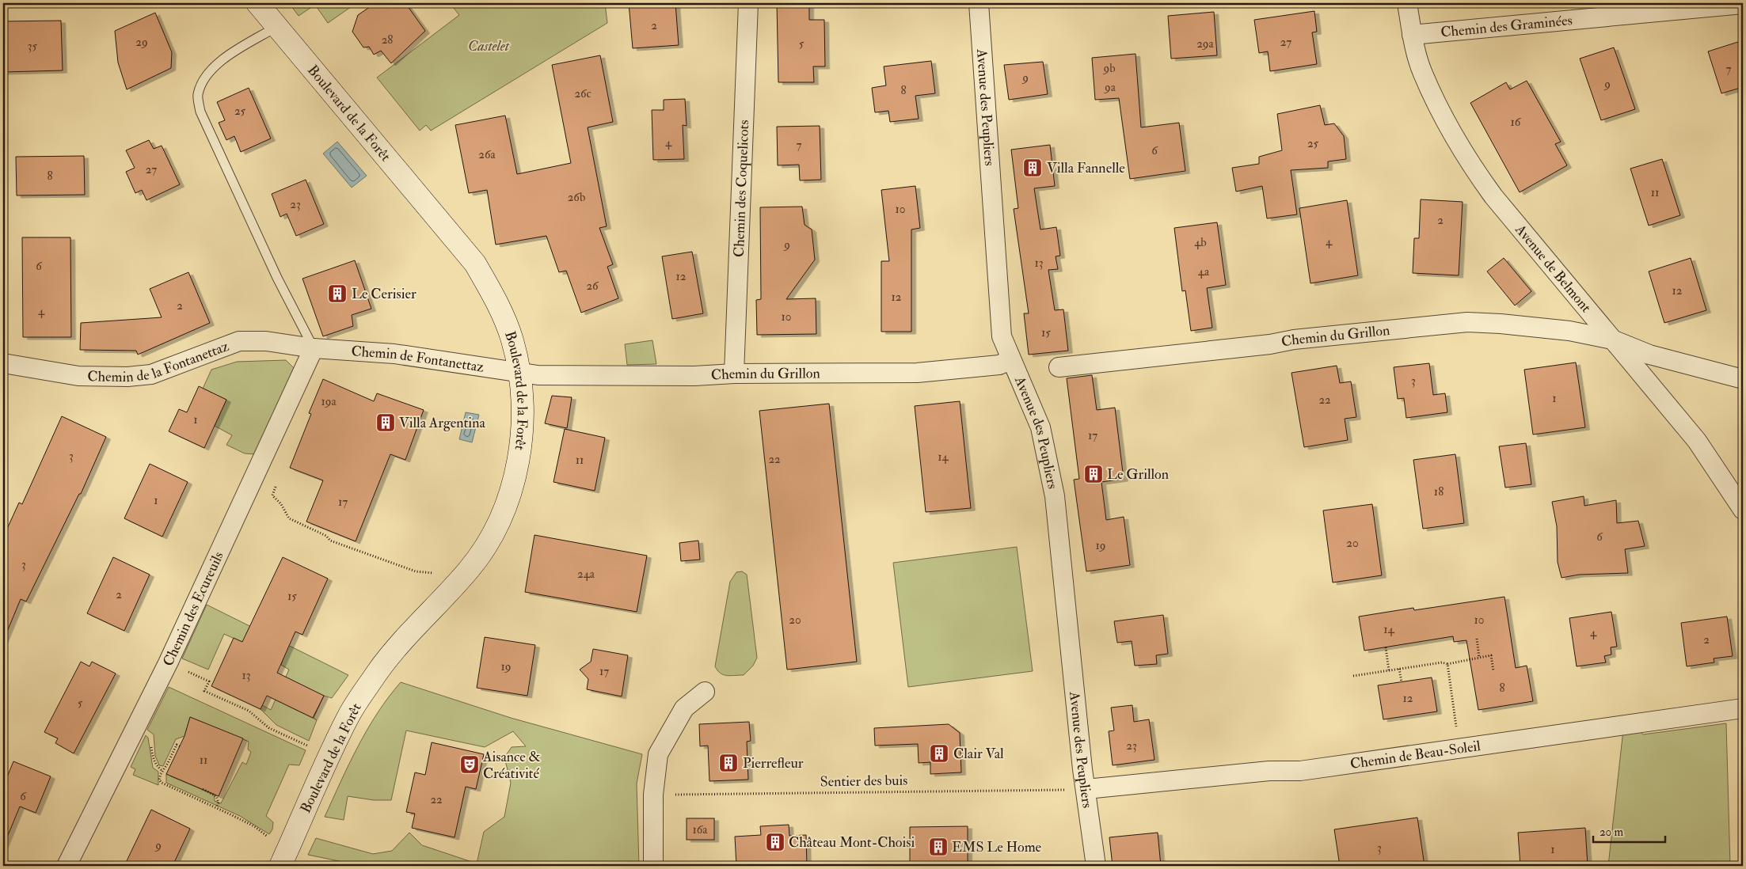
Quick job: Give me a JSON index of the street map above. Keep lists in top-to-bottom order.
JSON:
{
  "streets": {
    "street": [
      "Chemin des Graminées",
      "Avenue des Peupliers",
      "Boulevard de la Forêt",
      "Chemin des Coquelicots",
      "Avenue de Belmont",
      "Chemin du Grillon",
      "Chemin de la Fontanettaz",
      "Chemin de Fontanettaz",
      "Chemin des Ecureuils",
      "Chemin de Beau-Soleil"
    ],
    "path": ["Sentier des buis"]
  },
  "crossings": [
    ["Chemin des Graminées", "Avenue de Belmont"],
    ["Avenue des Peupliers", "Chemin du Grillon"],
    ["Avenue des Peupliers", "Chemin de Beau-Soleil"],
    ["Avenue des Peupliers", "Sentier des buis"],
    ["Boulevard de la Forêt", "Chemin du Grillon"],
    ["Boulevard de la Forêt", "Chemin de Fontanettaz"],
    ["Chemin des Coquelicots", "Chemin du Grillon"],
    ["Avenue de Belmont", "Chemin du Grillon"],
    ["Chemin du Grillon", "Chemin de Fontanettaz"],
    ["Chemin de la Fontanettaz", "Chemin de Fontanettaz"],
    ["Chemin de la Fontanettaz", "Chemin des Ecureuils"],
    ["Chemin de Fontanettaz", "Chemin des Ecureuils"],
    ["Chemin de Beau-Soleil", "Sentier des buis"]
  ],
  "parks": ["Castelet"],
  "places": {
    "building": [
      "Villa Fannelle",
      "Le Cerisier",
      "Villa Argentina",
      "Le Grillon",
      "Clair Val",
      "Pierrefleur",
      "Château Mont-Choisi",
      "EMS Le Home"
    ],
    "theatre": ["Aisance & Créativité"]
  },
  "house_numbers": [
    "2",
    "28",
    "29",
    "27",
    "5",
    "29a",
    "35",
    "9b",
    "7",
    "9",
    "9",
    "9a",
    "8",
    "26c",
    "25",
    "16",
    "4",
    "25",
    "7",
    "6",
    "26a",
    "27",
    "8",
    "11",
    "26b",
    "23",
    "10",
    "2",
    "4",
    "4b",
    "9",
    "13",
    "6",
    "4a",
    "12",
    "26",
    "12",
    "12",
    "2",
    "4",
    "10",
    "15",
    "3",
    "1",
    "22",
    "19a",
    "1",
    "17",
    "3",
    "14",
    "22",
    "11",
    "18",
    "1",
    "17",
    "6",
    "20",
    "19",
    "3",
    "24a",
    "2",
    "15",
    "20",
    "10",
    "14",
    "4",
    "2",
    "19",
    "17",
    "13",
    "8",
    "12",
    "5",
    "23",
    "11",
    "6",
    "22",
    "16a",
    "9",
    "3",
    "1"
  ],
  "scale_bar": "20 m"
}
